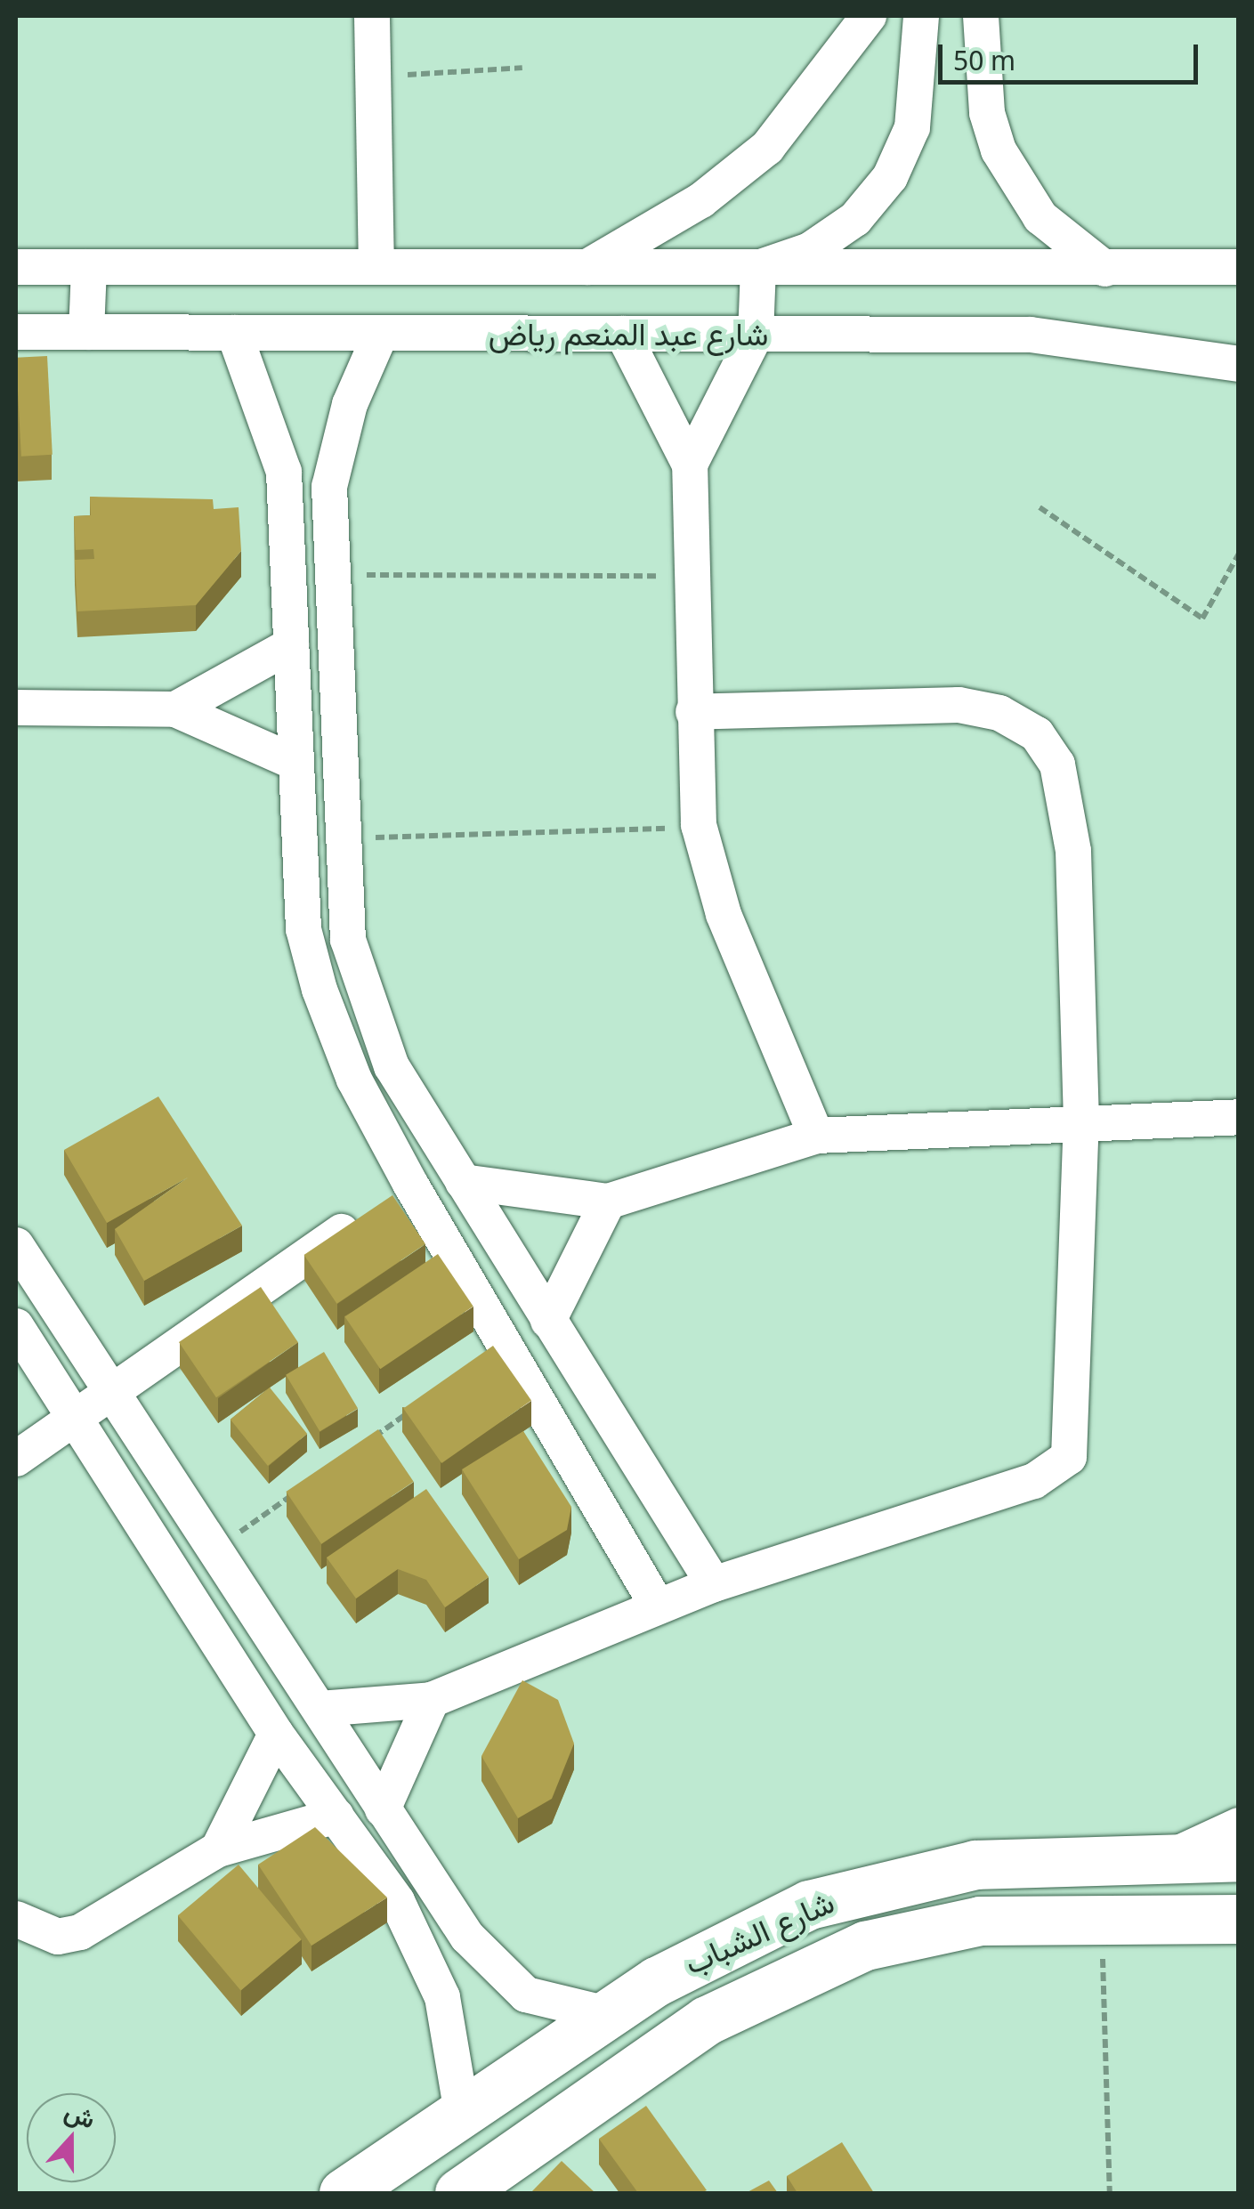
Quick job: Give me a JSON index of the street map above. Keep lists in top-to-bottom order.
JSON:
{
  "streets": {
    "street": ["شارع عبد المنعم رياض", "شارع الشباب"]
  },
  "scale_bar": "50 m",
  "north": "top"
}
